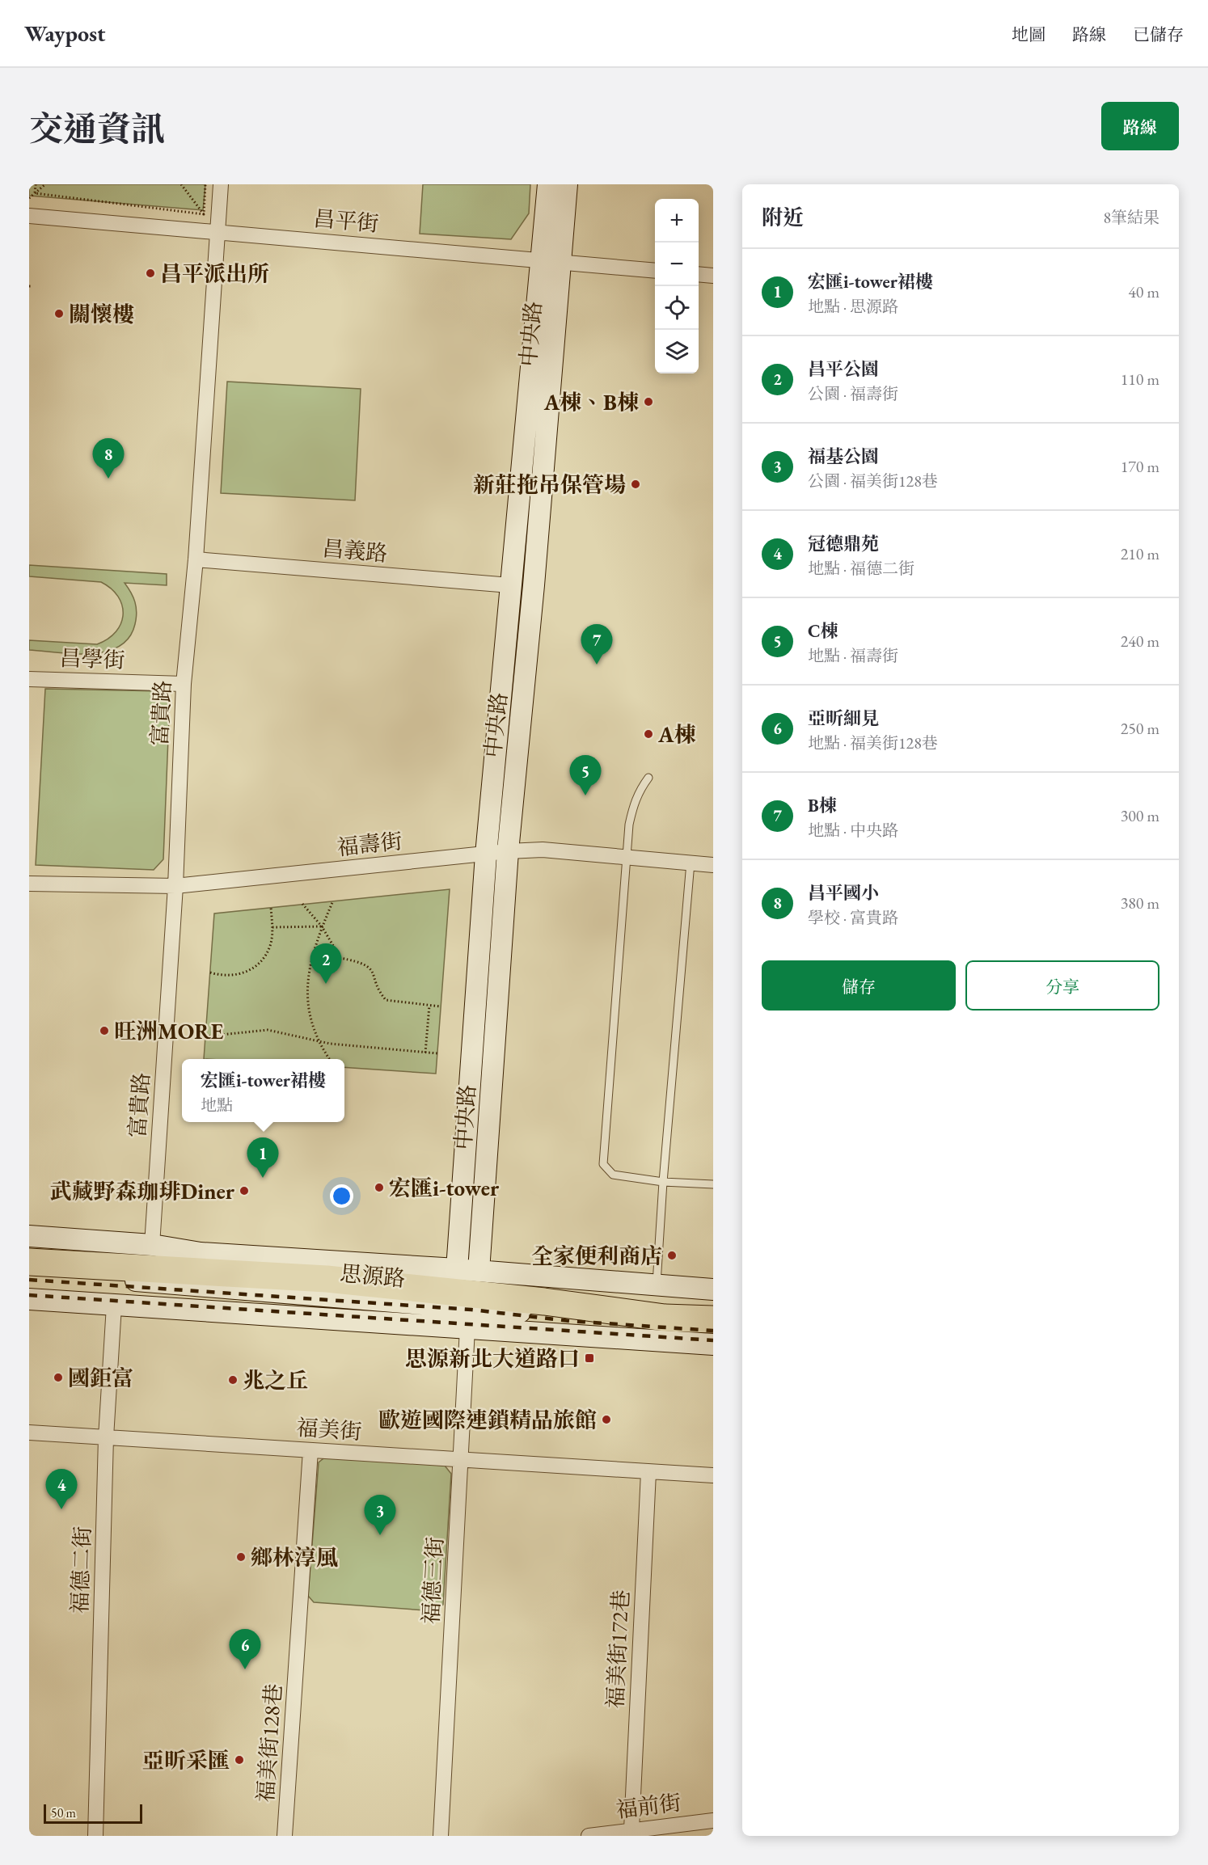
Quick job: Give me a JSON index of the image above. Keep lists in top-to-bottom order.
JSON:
{
  "streets": {
    "main road": ["中央路", "思源路"],
    "street": [
      "昌平街",
      "昌義路",
      "昌學街",
      "富貴路",
      "福壽街",
      "福美街",
      "福德二街",
      "福德三街",
      "福美街172巷",
      "福美街128巷",
      "福前街"
    ]
  },
  "crossings": [
    ["昌平街", "中央路"],
    ["昌平街", "富貴路"],
    ["中央路", "昌義路"],
    ["中央路", "福壽街"],
    ["中央路", "思源路"],
    ["昌義路", "富貴路"],
    ["昌學街", "富貴路"],
    ["富貴路", "福壽街"],
    ["富貴路", "思源路"],
    ["思源路", "福德二街"],
    ["思源路", "福德三街"],
    ["福美街", "福德二街"],
    ["福美街", "福德三街"],
    ["福美街", "福美街172巷"],
    ["福美街", "福美街128巷"],
    ["福美街172巷", "福前街"]
  ],
  "places": {
    "other": [
      "昌平派出所",
      "關懷樓",
      "A棟、B棟",
      "新莊拖吊保管場",
      "A棟",
      "旺洲MORE",
      "宏匯i-tower",
      "武藏野森珈琲Diner",
      "全家便利商店",
      "國鉅富",
      "兆之丘",
      "歐遊國際連鎖精品旅館",
      "鄉林淳風",
      "亞昕采匯"
    ],
    "transit": ["思源新北大道路口"]
  },
  "scale_bar": "50 m",
  "page": {
    "header": "Waypost",
    "nav": ["地圖", "路線", "已儲存"],
    "title": "交通資訊",
    "buttons": [
      "路線",
      ["儲存", "分享"]
    ],
    "heading": ["附近", "8筆結果"],
    "map_buttons": ["+", "−"],
    "list": [
      {
        "mark": "1",
        "name": "宏匯i-tower裙樓",
        "note": "地點 · 思源路",
        "value": "40 m"
      },
      {
        "mark": "2",
        "name": "昌平公園",
        "note": "公園 · 福壽街",
        "value": "110 m"
      },
      {
        "mark": "3",
        "name": "福基公園",
        "note": "公園 · 福美街128巷",
        "value": "170 m"
      },
      {
        "mark": "4",
        "name": "冠德鼎苑",
        "note": "地點 · 福德二街",
        "value": "210 m"
      },
      {
        "mark": "5",
        "name": "C棟",
        "note": "地點 · 福壽街",
        "value": "240 m"
      },
      {
        "mark": "6",
        "name": "亞昕細見",
        "note": "地點 · 福美街128巷",
        "value": "250 m"
      },
      {
        "mark": "7",
        "name": "B棟",
        "note": "地點 · 中央路",
        "value": "300 m"
      },
      {
        "mark": "8",
        "name": "昌平國小",
        "note": "學校 · 富貴路",
        "value": "380 m"
      }
    ],
    "pins": [
      "8",
      "7",
      "5",
      "2",
      "1",
      "4",
      "3",
      "6"
    ],
    "popup": ["宏匯i-tower裙樓", "地點"],
    "scale": "50 m"
  }
}
